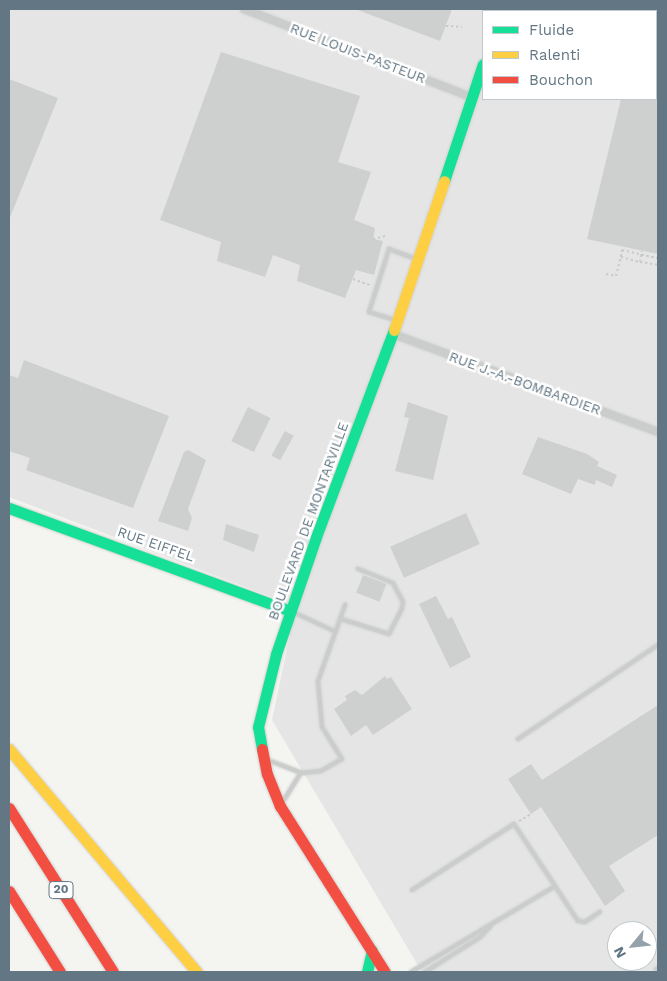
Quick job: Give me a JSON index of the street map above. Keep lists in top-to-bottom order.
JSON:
{
  "streets": {
    "main road": ["BOULEVARD DE MONTARVILLE", "RUE EIFFEL", "20"],
    "street": ["RUE LOUIS-PASTEUR", "RUE J.-A.-BOMBARDIER"]
  },
  "crossings": [
    ["RUE LOUIS-PASTEUR", "BOULEVARD DE MONTARVILLE"],
    ["RUE J.-A.-BOMBARDIER", "BOULEVARD DE MONTARVILLE"],
    ["BOULEVARD DE MONTARVILLE", "RUE EIFFEL"]
  ],
  "legend": ["Fluide", "Ralenti", "Bouchon"],
  "north": "bottom left"
}
